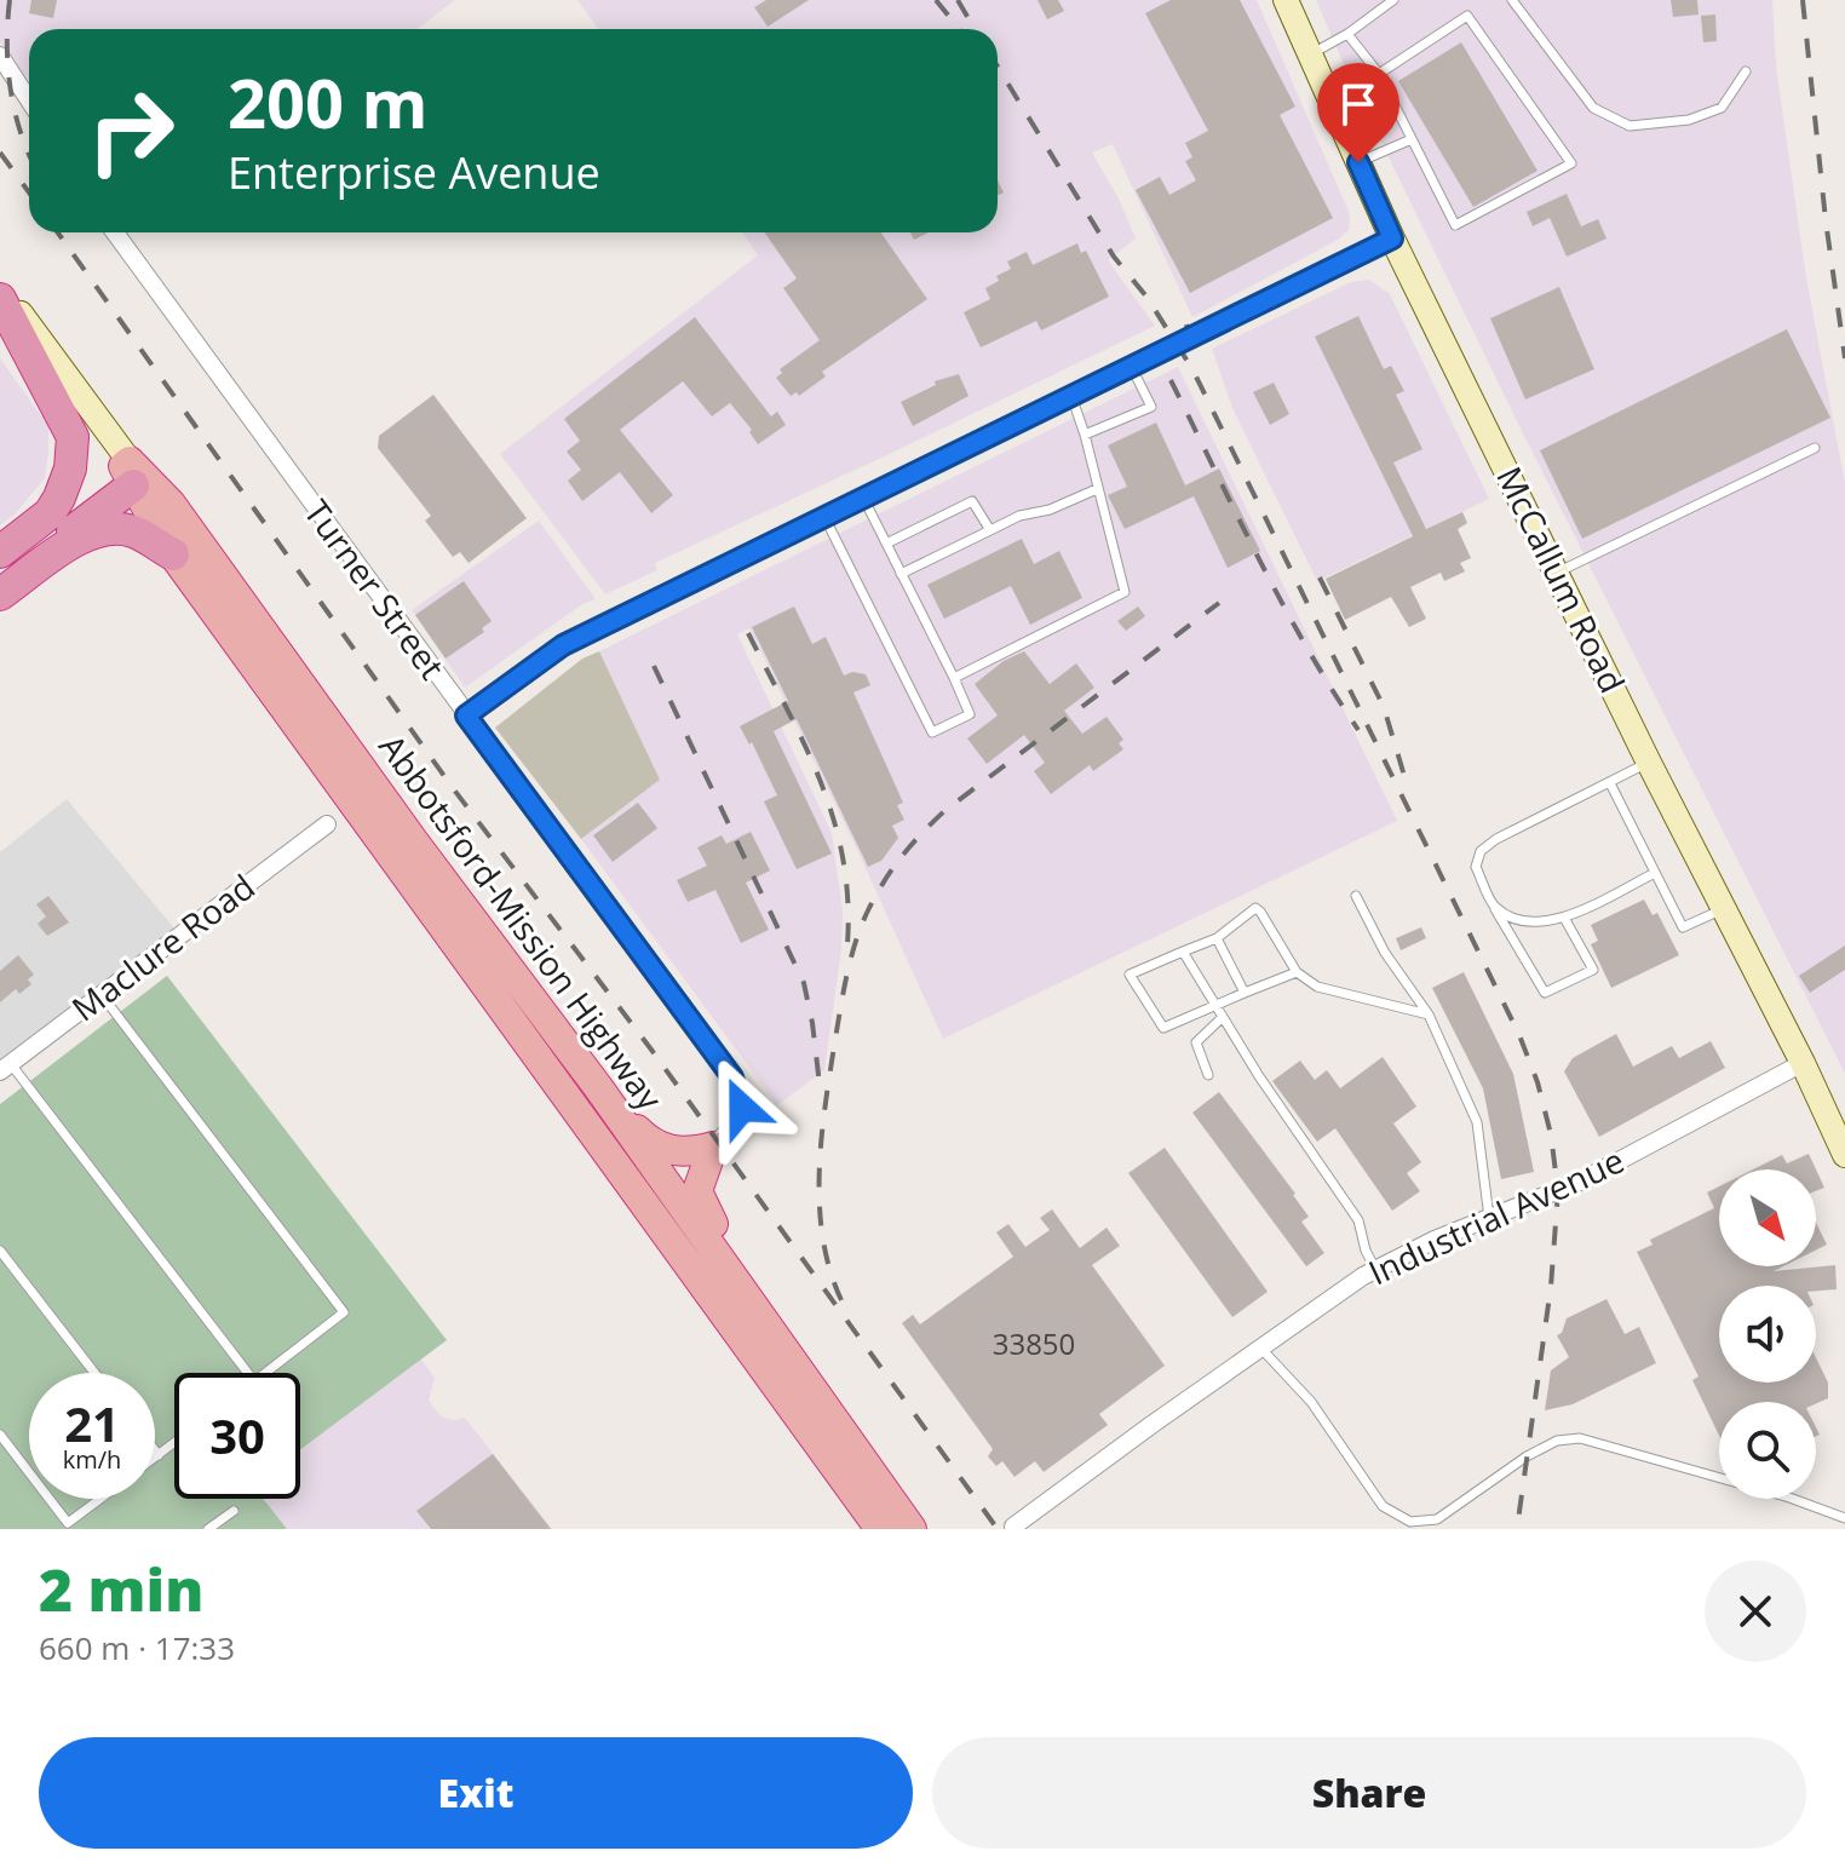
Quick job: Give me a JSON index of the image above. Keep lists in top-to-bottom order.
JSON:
{
  "streets": {
    "highway": ["Abbotsford-Mission Highway"],
    "main road": ["McCallum Road"],
    "street": ["Turner Street", "Maclure Road", "Industrial Avenue"]
  },
  "crossings": [
    ["McCallum Road", "Industrial Avenue"]
  ],
  "house_numbers": ["33850"],
  "north": "bottom right",
  "page": {
    "turn": ["200 m", "Enterprise Avenue"],
    "speed": "21 km/h",
    "limit": "30",
    "heading": ["2 min", "660 m · 17:33"],
    "buttons": ["Exit", "Share"]
  }
}
